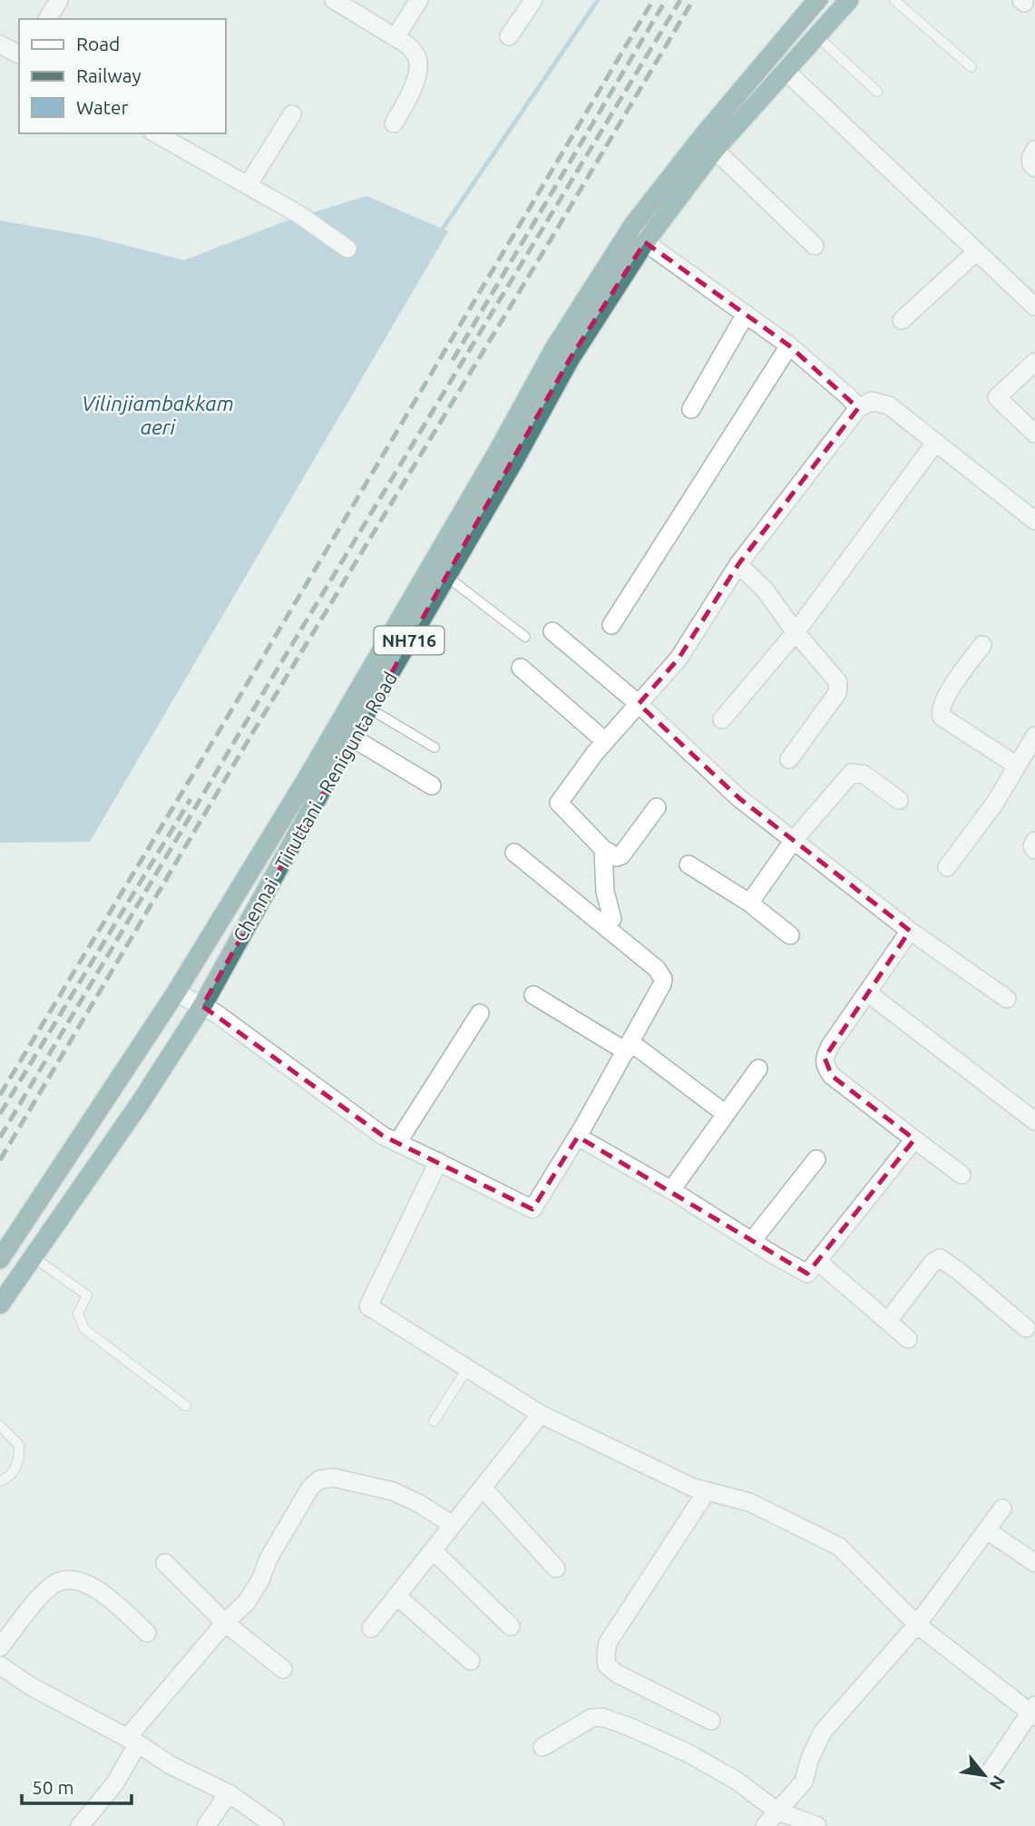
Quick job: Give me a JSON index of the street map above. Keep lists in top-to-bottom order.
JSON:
{
  "streets": {
    "highway": ["NH716", "Chennai - Tiruttani - Renigunta Road"]
  },
  "water": ["Vilinjiambakkam aeri"],
  "legend": ["Road", "Railway", "Water"],
  "scale_bar": "50 m",
  "north": "bottom right"
}
